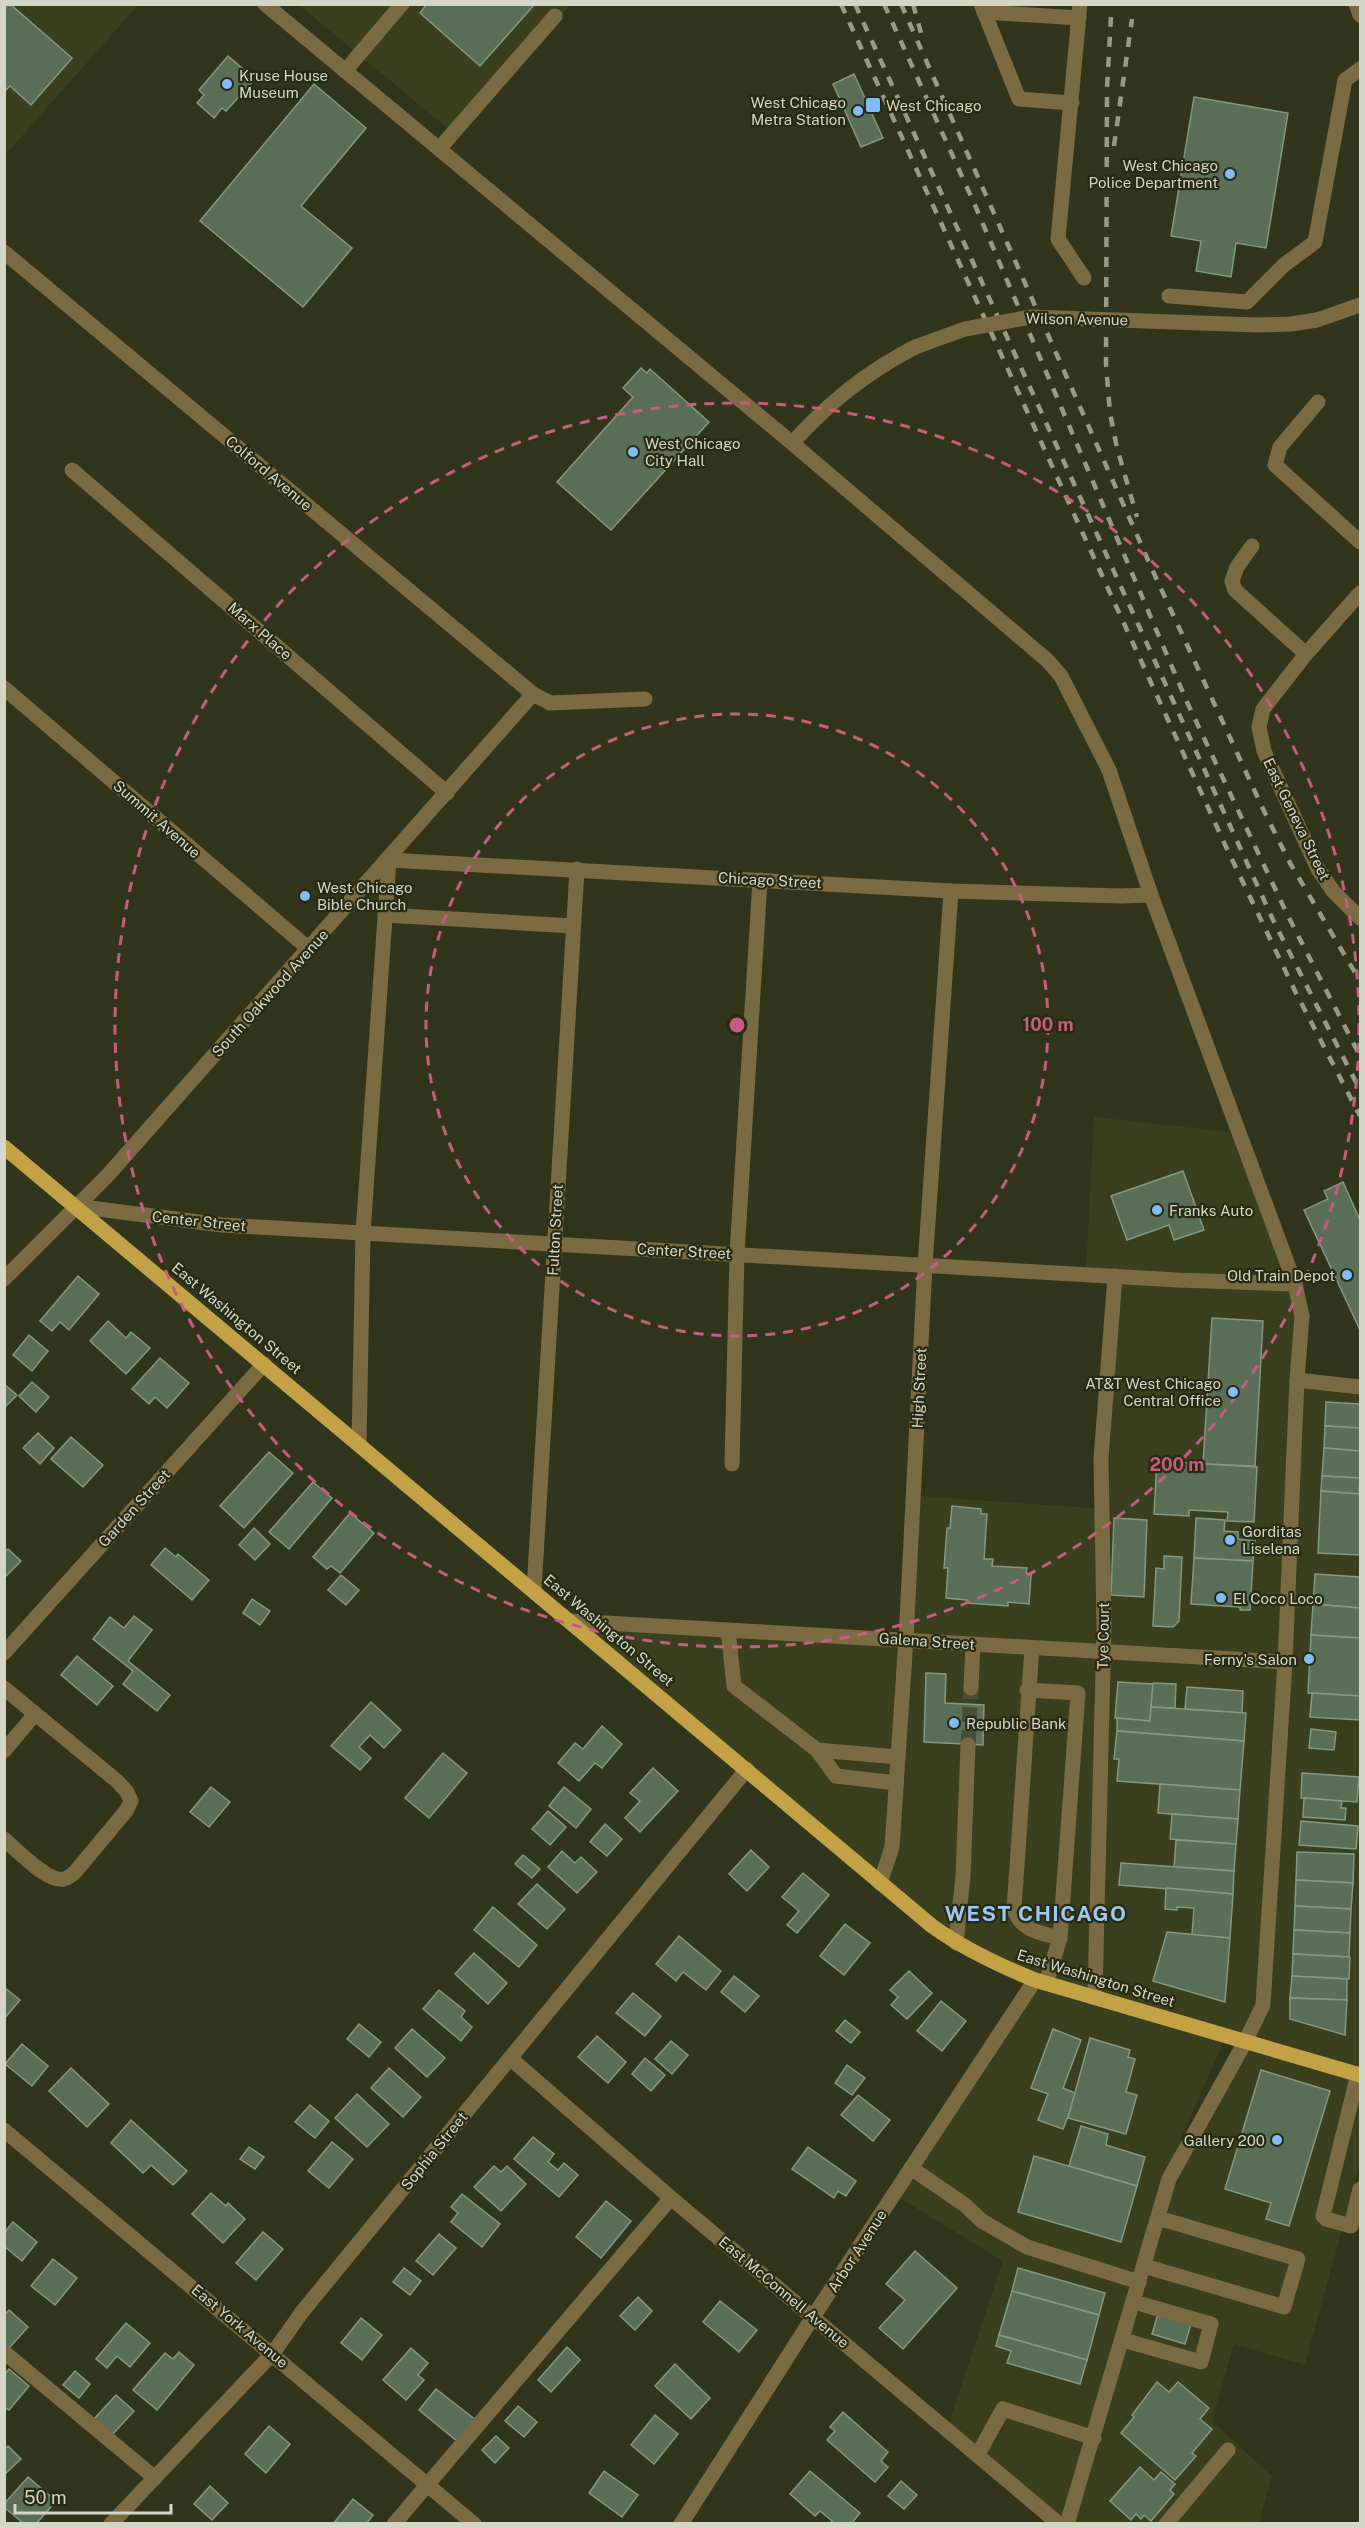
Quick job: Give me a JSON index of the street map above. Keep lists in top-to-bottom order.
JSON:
{
  "streets": {
    "main road": ["East Washington Street"],
    "street": [
      "Wilson Avenue",
      "Colford Avenue",
      "Marx Place",
      "Summit Avenue",
      "East Geneva Street",
      "Chicago Street",
      "South Oakwood Avenue",
      "Center Street",
      "Fulton Street",
      "High Street",
      "Garden Street",
      "Tye Court",
      "Galena Street",
      "Sophia Street",
      "Arbor Avenue",
      "East McConnell Avenue",
      "East York Avenue"
    ]
  },
  "crossings": [
    ["Colford Avenue", "South Oakwood Avenue"],
    ["Marx Place", "South Oakwood Avenue"],
    ["Summit Avenue", "South Oakwood Avenue"],
    ["Chicago Street", "South Oakwood Avenue"],
    ["Chicago Street", "Fulton Street"],
    ["Chicago Street", "High Street"],
    ["South Oakwood Avenue", "Center Street"],
    ["South Oakwood Avenue", "East Washington Street"],
    ["Center Street", "Fulton Street"],
    ["Center Street", "East Washington Street"],
    ["Center Street", "High Street"],
    ["Center Street", "Tye Court"],
    ["Fulton Street", "East Washington Street"],
    ["East Washington Street", "High Street"],
    ["East Washington Street", "Garden Street"],
    ["East Washington Street", "Tye Court"],
    ["East Washington Street", "Galena Street"],
    ["East Washington Street", "Sophia Street"],
    ["East Washington Street", "Arbor Avenue"],
    ["High Street", "Galena Street"],
    ["Tye Court", "Galena Street"],
    ["Sophia Street", "East McConnell Avenue"],
    ["Sophia Street", "East York Avenue"],
    ["Arbor Avenue", "East McConnell Avenue"]
  ],
  "districts": ["WEST CHICAGO"],
  "places": {
    "other": [
      "Kruse House Museum",
      "West Chicago Metra Station",
      "West Chicago Police Department",
      "West Chicago City Hall",
      "West Chicago Bible Church",
      "Franks Auto",
      "Old Train Depot",
      "AT&T West Chicago Central Office",
      "Gorditas Liselena",
      "El Coco Loco",
      "Ferny's Salon",
      "Republic Bank",
      "Gallery 200"
    ],
    "transit": ["West Chicago"]
  },
  "scale_bar": "50 m",
  "rings": ["100 m", "200 m"]
}
